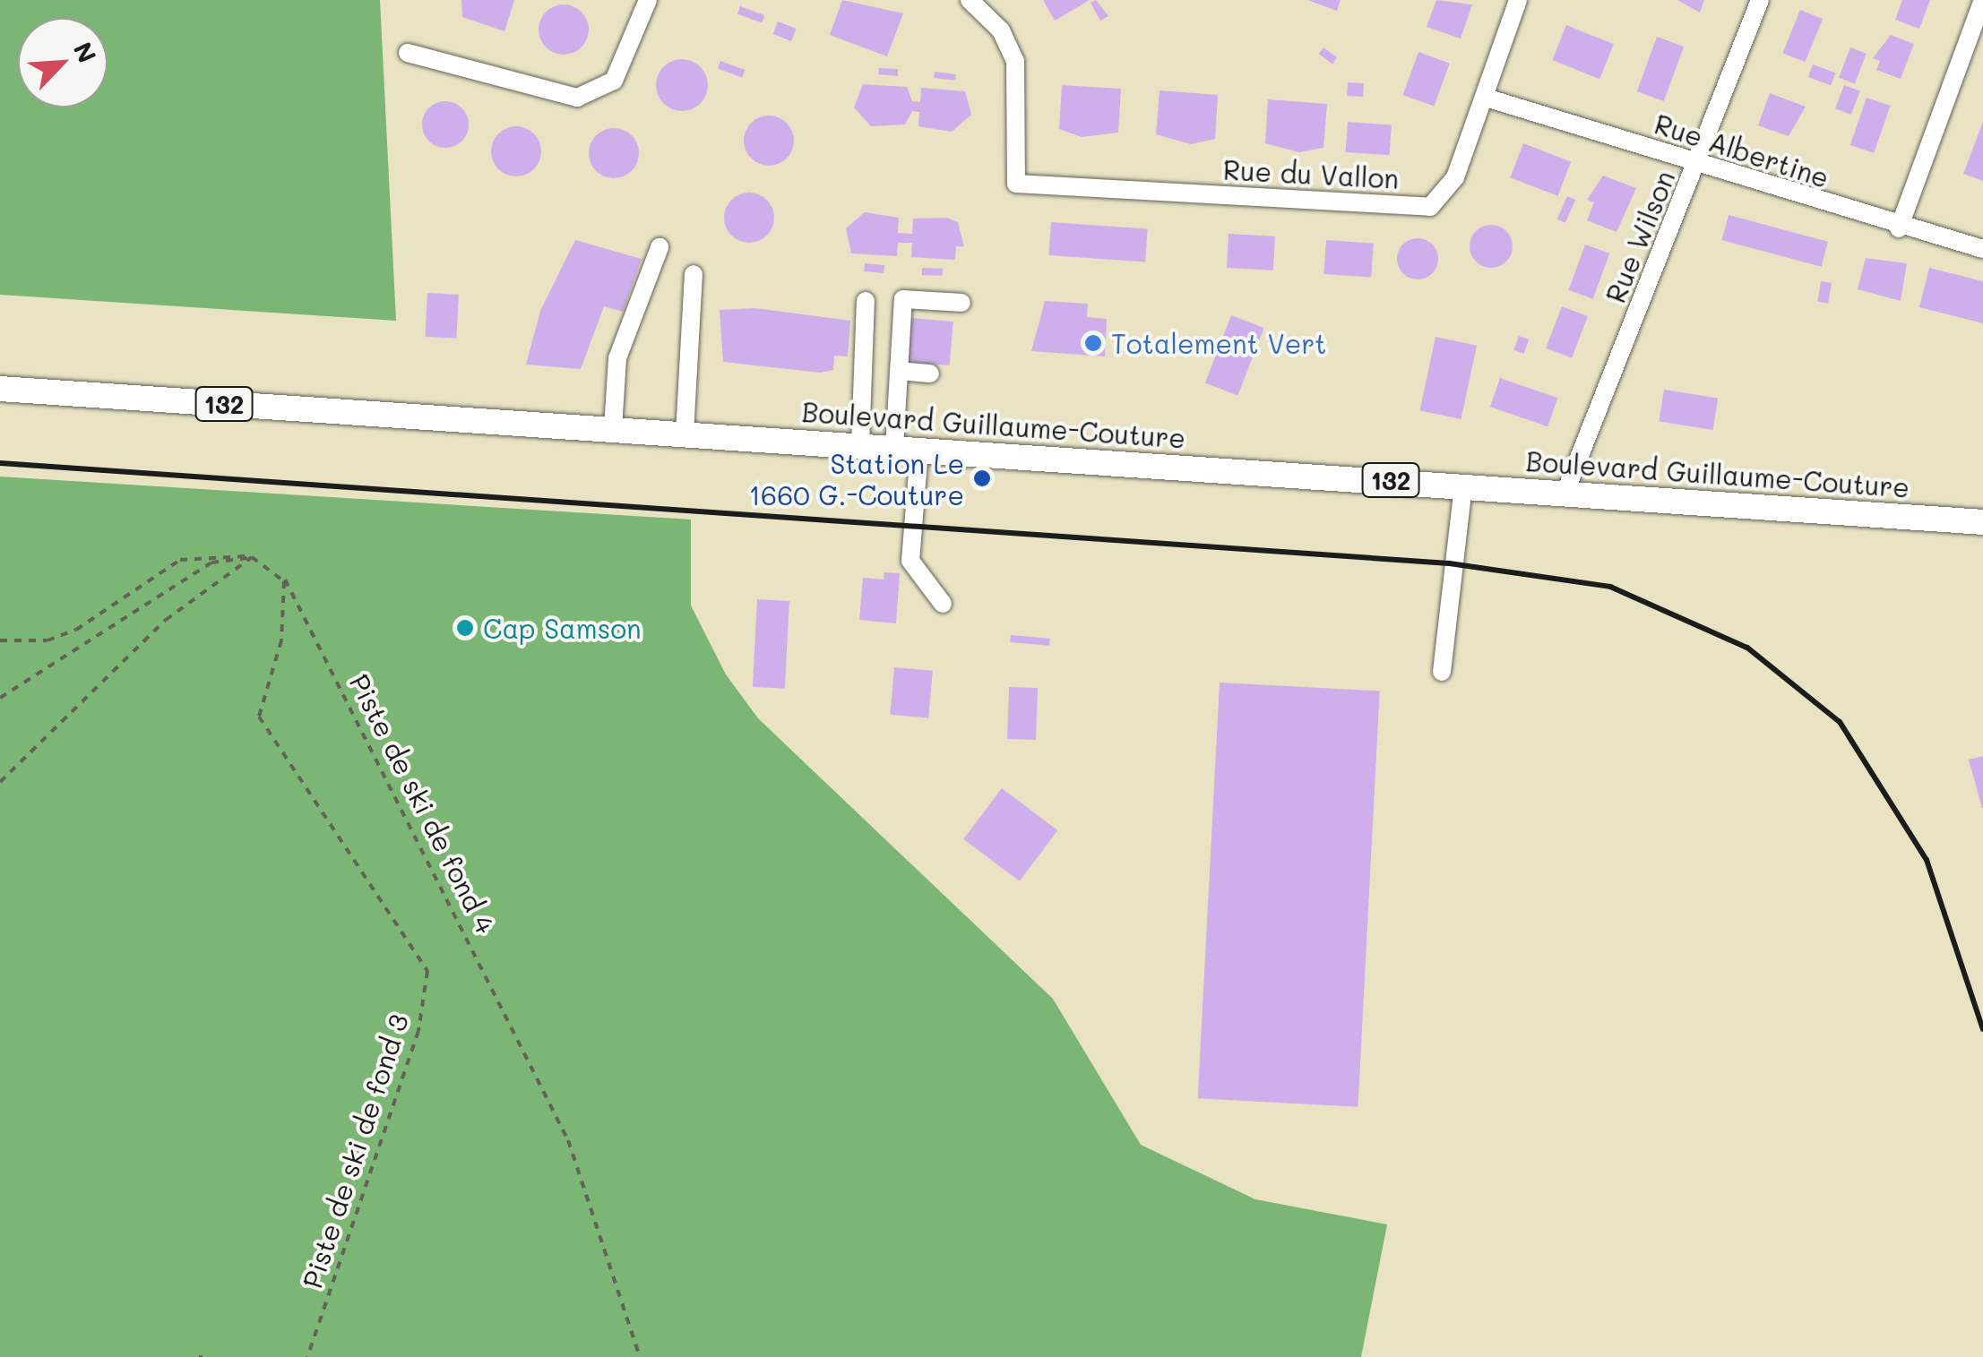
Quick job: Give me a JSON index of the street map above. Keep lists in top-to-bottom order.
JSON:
{
  "streets": {
    "main road": ["132", "Boulevard Guillaume-Couture"],
    "street": ["Rue Albertine", "Rue du Vallon", "Rue Wilson"],
    "path": ["Piste de ski de fond 4", "Piste de ski de fond 3"]
  },
  "crossings": [
    ["Rue Albertine", "Rue du Vallon"],
    ["Rue Albertine", "Rue Wilson"],
    ["Rue Wilson", "Boulevard Guillaume-Couture"],
    ["Piste de ski de fond 4", "Piste de ski de fond 3"]
  ],
  "places": ["Totalement Vert", "Station Le 1660 G.-Couture", "Cap Samson"],
  "north": "top right"
}
